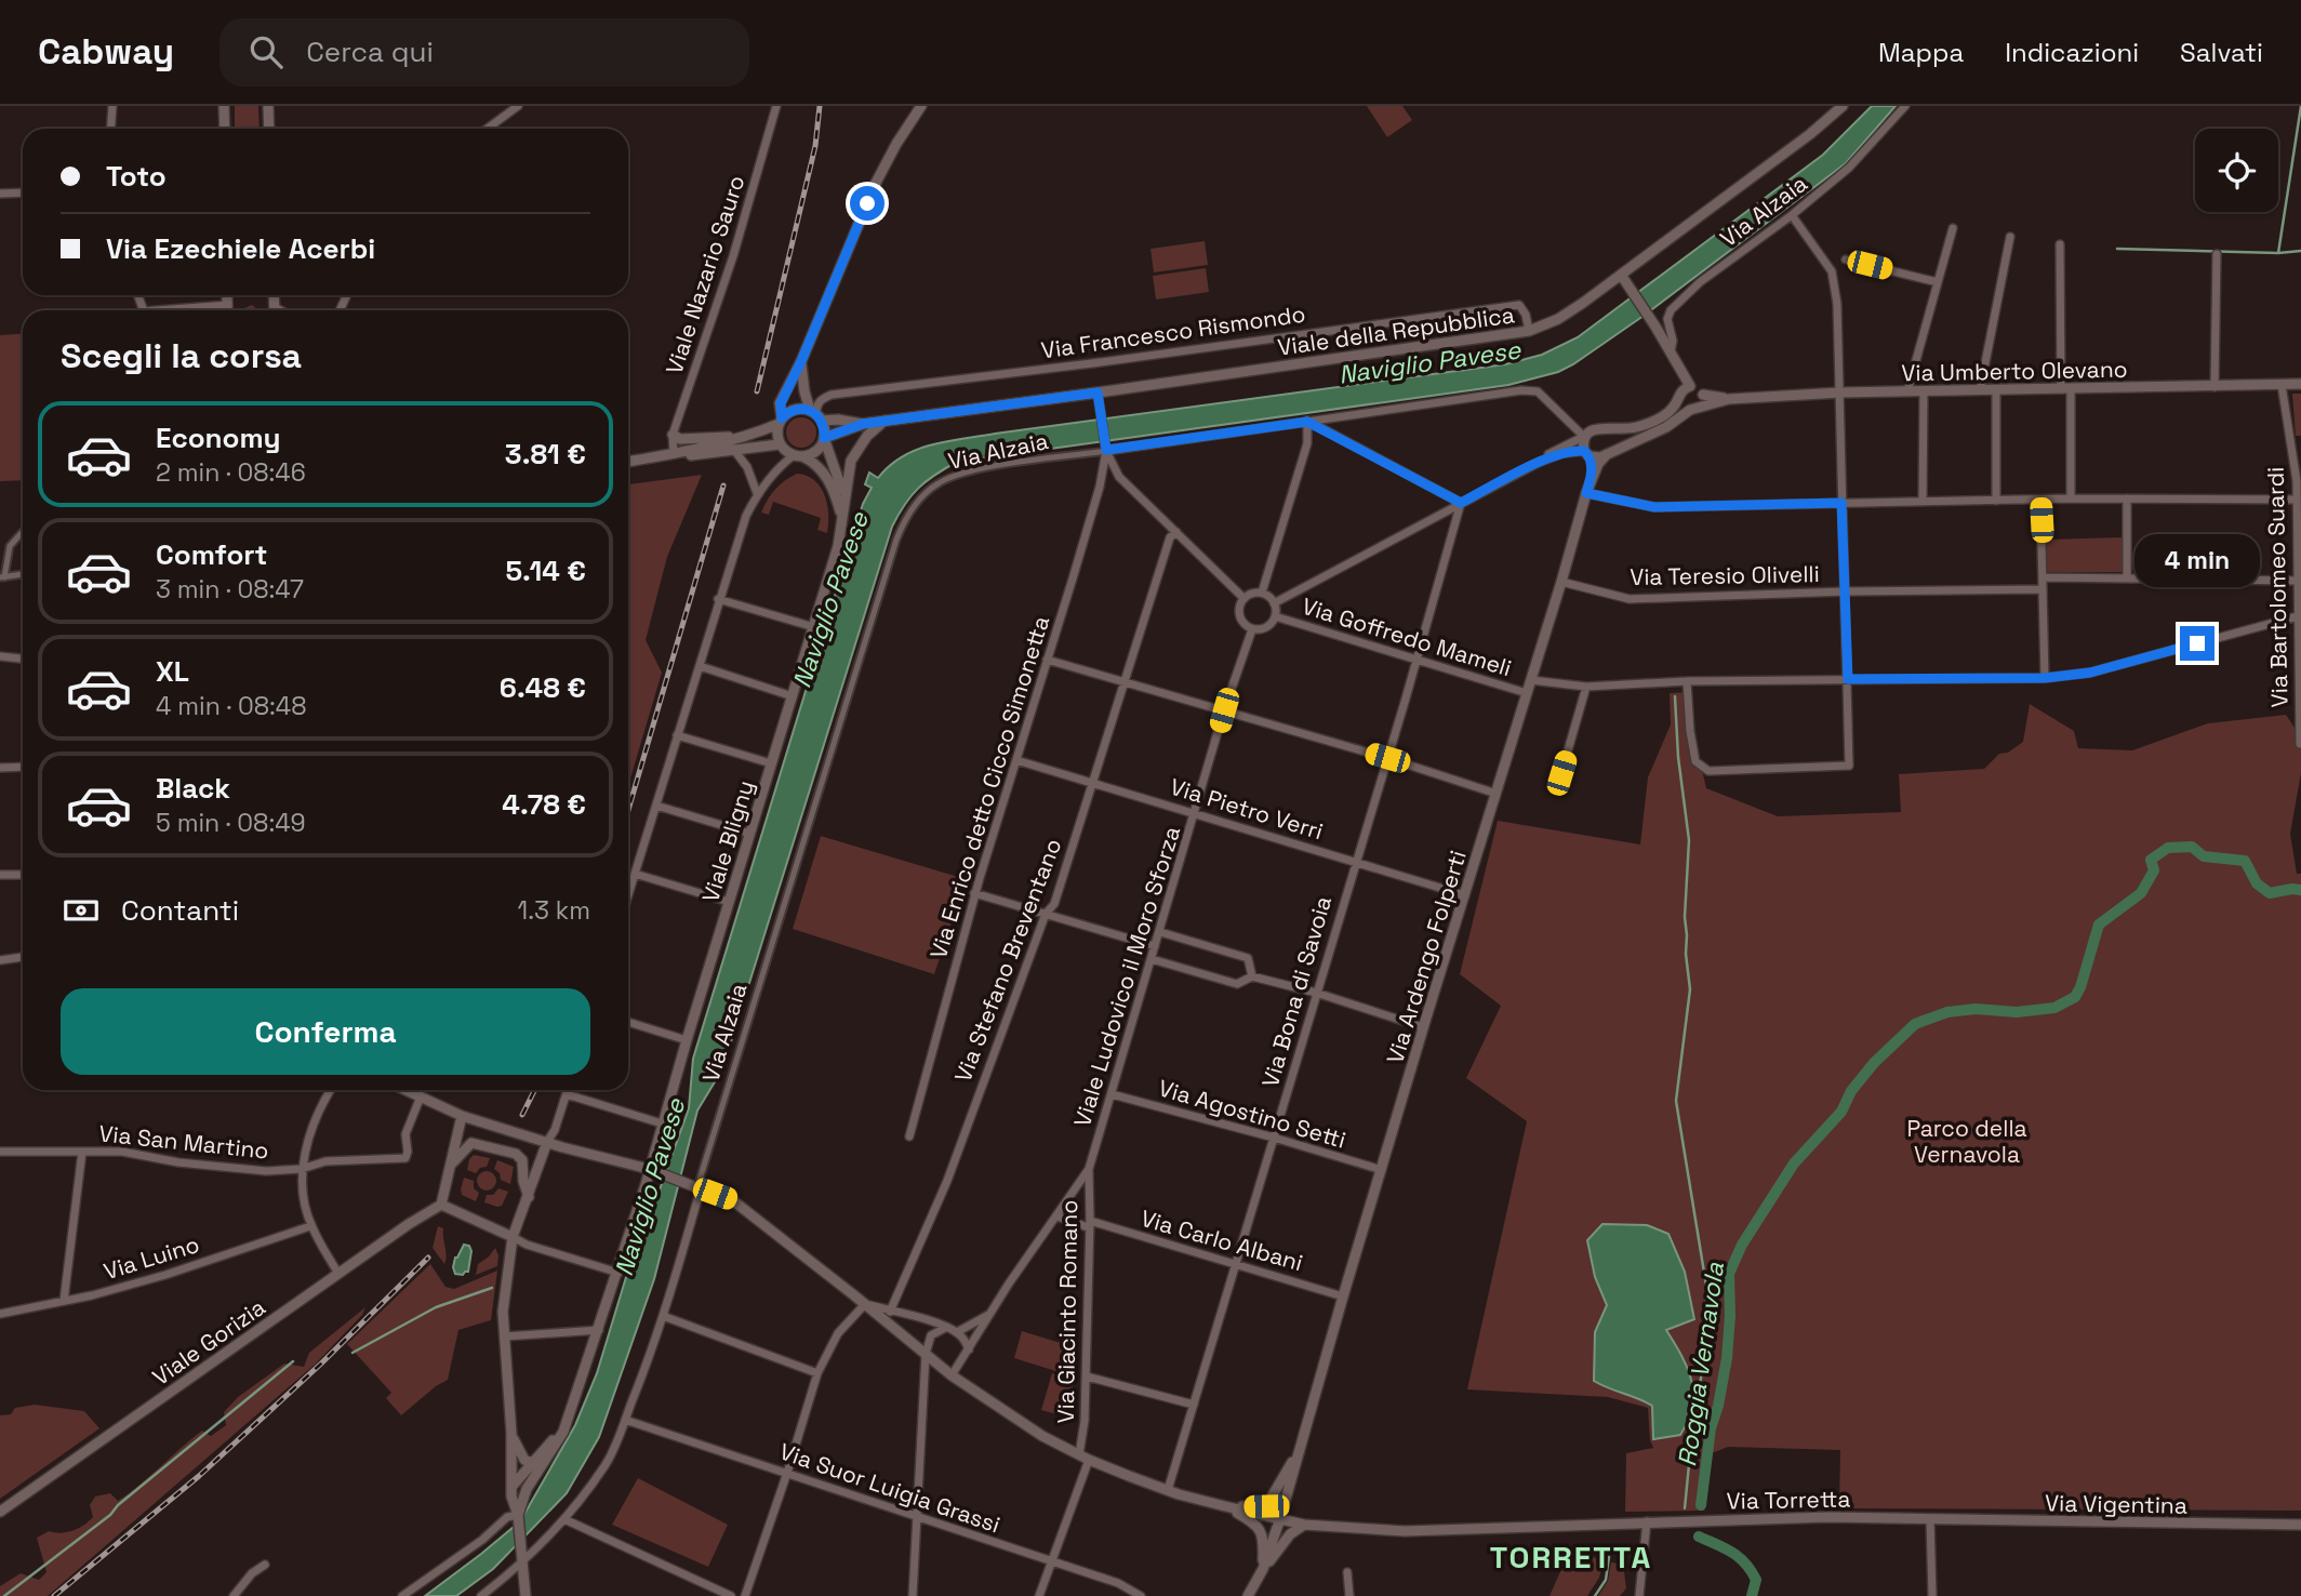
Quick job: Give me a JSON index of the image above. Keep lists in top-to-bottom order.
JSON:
{
  "streets": {
    "street": [
      "Via Alzaia",
      "Viale Nazario Sauro",
      "Viale della Repubblica",
      "Via Francesco Rismondo",
      "Via Umberto Olevano",
      "Via Teresio Olivelli",
      "Via Bartolomeo Suardi",
      "Via Goffredo Mameli",
      "Via Enrico detto Cicco Simonetta",
      "Via Pietro Verri",
      "Viale Bligny",
      "Via Ardengo Folperti",
      "Via Stefano Breventano",
      "Viale Ludovico il Moro Sforza",
      "Via Bona di Savoia",
      "Via Agostino Setti",
      "Via San Martino",
      "Via Carlo Albani",
      "Via Luino",
      "Via Giacinto Romano",
      "Viale Gorizia",
      "Via Suor Luigia Grassi",
      "Via Torretta",
      "Via Vigentina"
    ]
  },
  "crossings": [
    ["Via Alzaia", "Via Enrico detto Cicco Simonetta"],
    ["Viale della Repubblica", "Via Francesco Rismondo"],
    ["Viale della Repubblica", "Viale Bligny"],
    ["Via Francesco Rismondo", "Viale Bligny"],
    ["Via Umberto Olevano", "Via Bartolomeo Suardi"],
    ["Via Umberto Olevano", "Via Ardengo Folperti"],
    ["Via Teresio Olivelli", "Via Ardengo Folperti"],
    ["Via Goffredo Mameli", "Via Ardengo Folperti"],
    ["Via Goffredo Mameli", "Viale Ludovico il Moro Sforza"],
    ["Via Goffredo Mameli", "Via Bona di Savoia"],
    ["Via Enrico detto Cicco Simonetta", "Via Pietro Verri"],
    ["Via Pietro Verri", "Via Ardengo Folperti"],
    ["Via Pietro Verri", "Via Stefano Breventano"],
    ["Via Pietro Verri", "Viale Ludovico il Moro Sforza"],
    ["Via Pietro Verri", "Via Bona di Savoia"],
    ["Via Ardengo Folperti", "Via Agostino Setti"],
    ["Via Ardengo Folperti", "Via Carlo Albani"],
    ["Via Ardengo Folperti", "Via Torretta"],
    ["Viale Ludovico il Moro Sforza", "Via Agostino Setti"],
    ["Viale Ludovico il Moro Sforza", "Via Carlo Albani"],
    ["Viale Ludovico il Moro Sforza", "Via Giacinto Romano"],
    ["Via Bona di Savoia", "Via Agostino Setti"],
    ["Via Bona di Savoia", "Via Carlo Albani"],
    ["Via Carlo Albani", "Via Giacinto Romano"],
    ["Via Torretta", "Via Vigentina"]
  ],
  "districts": ["TORRETTA"],
  "water": ["Naviglio Pavese", "Roggia Vernavola"],
  "parks": ["Parco della Vernavola"],
  "page": {
    "header": "Cabway",
    "search": "Cerca qui",
    "nav": ["Mappa", "Indicazioni", "Salvati"],
    "banner": ["Toto", "Via Ezechiele Acerbi"],
    "heading": "Scegli la corsa",
    "list": [
      {
        "name": "Economy",
        "note": "2 min · 08:46",
        "value": "3.81 €"
      },
      {
        "name": "Comfort",
        "note": "3 min · 08:47",
        "value": "5.14 €"
      },
      {
        "name": "XL",
        "note": "4 min · 08:48",
        "value": "6.48 €"
      },
      {
        "name": "Black",
        "note": "5 min · 08:49",
        "value": "4.78 €"
      }
    ],
    "bubble": "4 min",
    "pay": ["Contanti", "1.3 km"],
    "buttons": "Conferma"
  }
}
